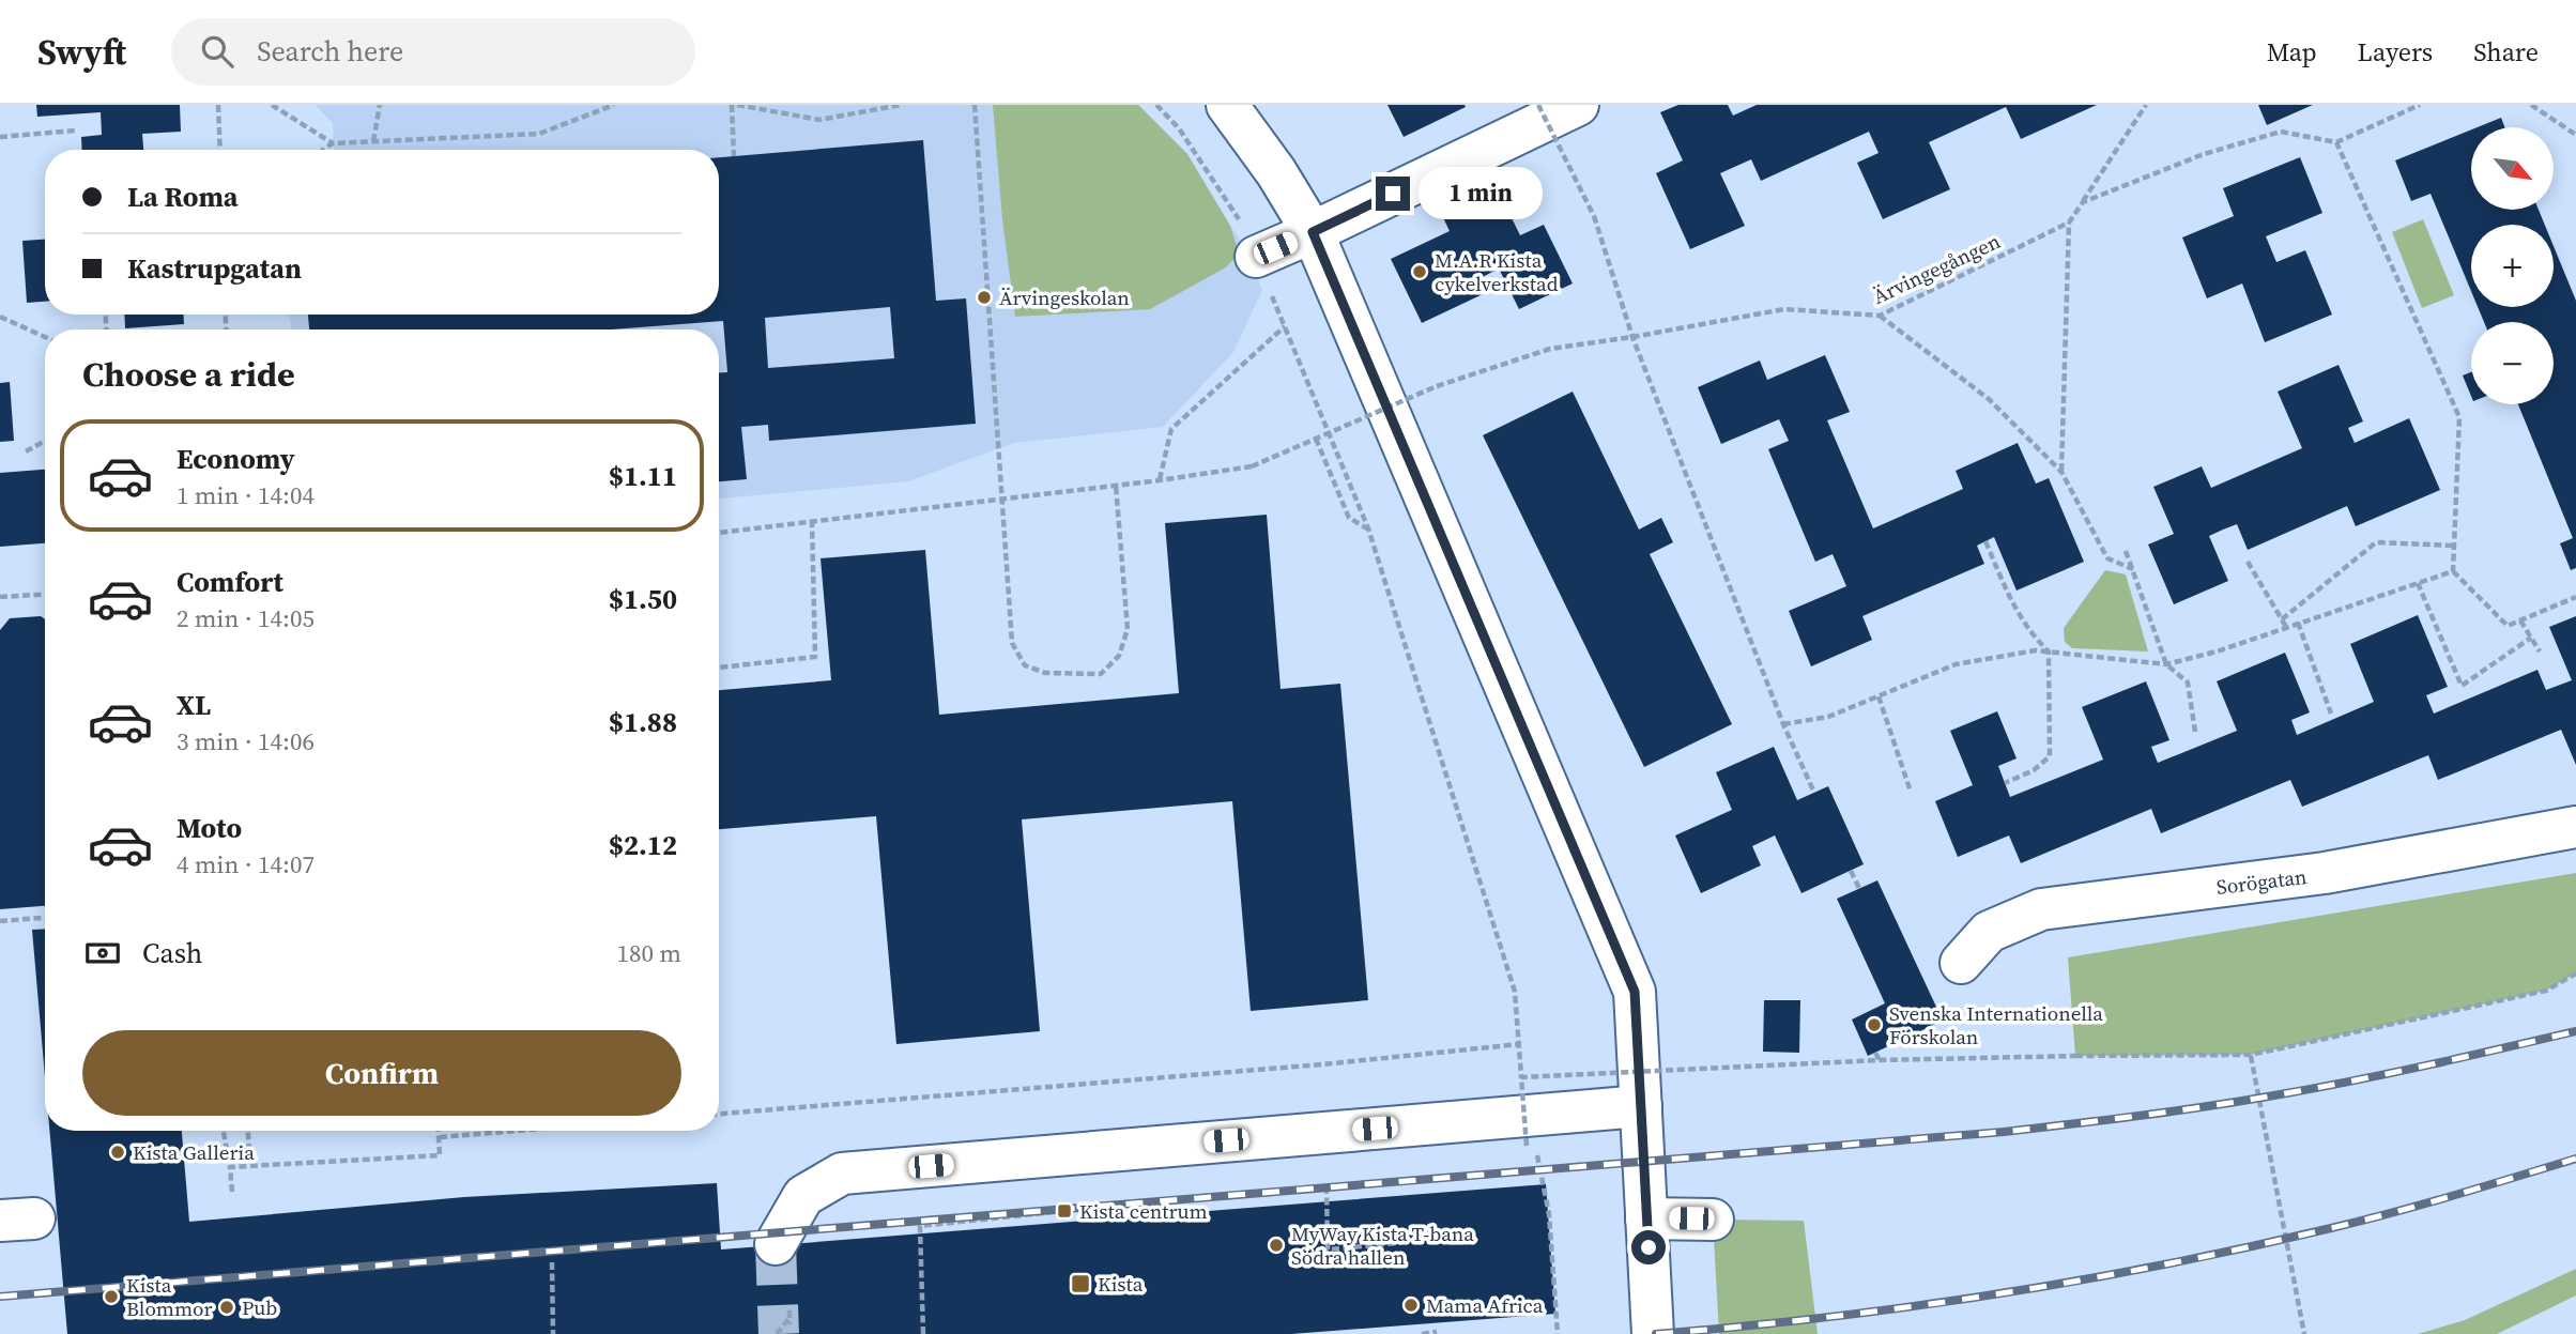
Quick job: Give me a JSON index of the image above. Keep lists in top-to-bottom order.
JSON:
{
  "streets": {
    "street": ["Sorögatan"],
    "path": ["Ärvingegången"]
  },
  "places": {
    "other": [
      "M.A.R Kista cykelverkstad",
      "Ärvingeskolan",
      "Svenska Internationella Förskolan",
      "Kista Galleria",
      "MyWay Kista T-bana Södra hallen",
      "Kista Blommor",
      "Mama Africa",
      "Pub"
    ],
    "transit": ["Kista centrum", "Kista"]
  },
  "north": "bottom right",
  "page": {
    "header": "Swyft",
    "search": "Search here",
    "nav": ["Map", "Layers", "Share"],
    "map_buttons": ["+", "−"],
    "banner": ["La Roma", "Kastrupgatan"],
    "bubble": "1 min",
    "heading": "Choose a ride",
    "list": [
      {
        "name": "Economy",
        "note": "1 min · 14:04",
        "value": "$1.11"
      },
      {
        "name": "Comfort",
        "note": "2 min · 14:05",
        "value": "$1.50"
      },
      {
        "name": "XL",
        "note": "3 min · 14:06",
        "value": "$1.88"
      },
      {
        "name": "Moto",
        "note": "4 min · 14:07",
        "value": "$2.12"
      }
    ],
    "pay": ["Cash", "180 m"],
    "buttons": "Confirm"
  }
}
